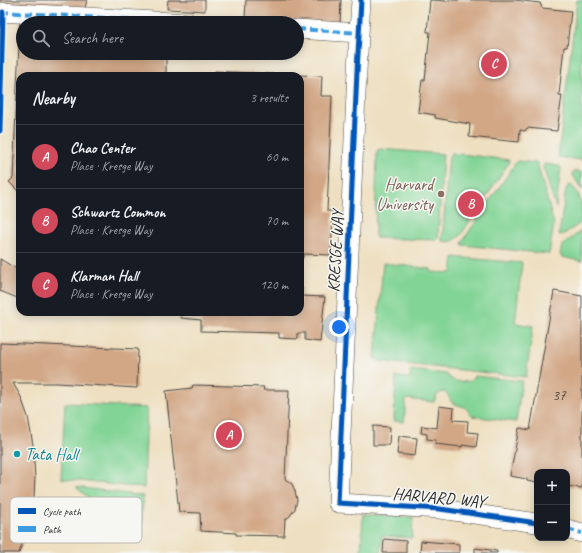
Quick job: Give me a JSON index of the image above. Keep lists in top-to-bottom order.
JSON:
{
  "streets": {
    "street": ["KRESGE WAY", "HARVARD WAY"]
  },
  "crossings": [
    ["KRESGE WAY", "HARVARD WAY"]
  ],
  "places": ["Harvard University", "Tata Hall"],
  "house_numbers": ["37"],
  "legend": ["Cycle path", "Path"],
  "page": {
    "search": "Search here",
    "pins": ["C", "B", "A"],
    "heading": ["Nearby", "3 results"],
    "list": [
      {
        "mark": "A",
        "name": "Chao Center",
        "note": "Place · Kresge Way",
        "value": "60 m"
      },
      {
        "mark": "B",
        "name": "Schwartz Common",
        "note": "Place · Kresge Way",
        "value": "70 m"
      },
      {
        "mark": "C",
        "name": "Klarman Hall",
        "note": "Place · Kresge Way",
        "value": "120 m"
      }
    ],
    "map_buttons": ["+", "−"]
  }
}
